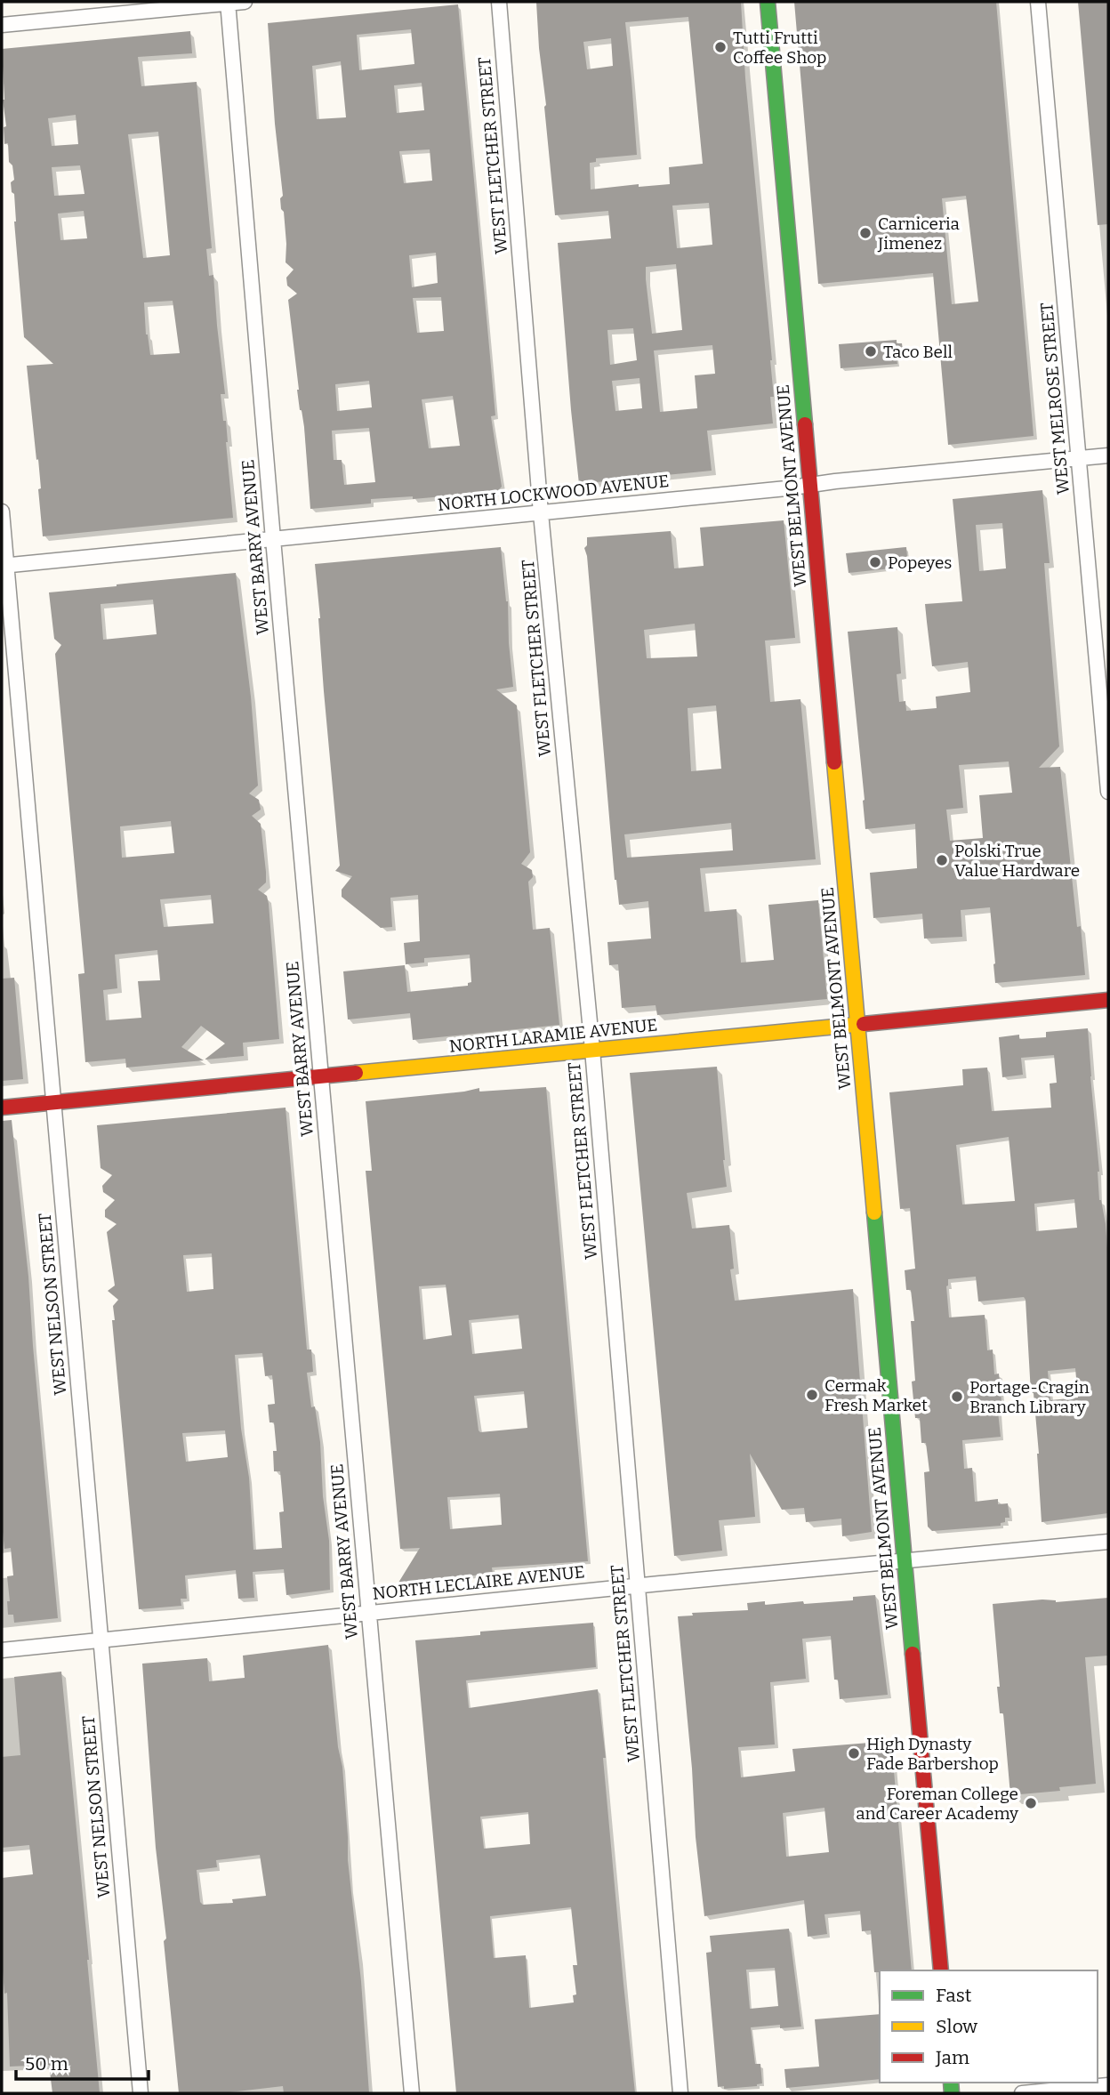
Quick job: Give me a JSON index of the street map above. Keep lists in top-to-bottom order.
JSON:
{
  "streets": {
    "main road": ["WEST BELMONT AVENUE", "NORTH LARAMIE AVENUE"],
    "street": [
      "WEST FLETCHER STREET",
      "WEST MELROSE STREET",
      "NORTH LOCKWOOD AVENUE",
      "WEST BARRY AVENUE",
      "WEST NELSON STREET",
      "NORTH LECLAIRE AVENUE"
    ]
  },
  "crossings": [
    ["WEST FLETCHER STREET", "NORTH LOCKWOOD AVENUE"],
    ["WEST FLETCHER STREET", "NORTH LARAMIE AVENUE"],
    ["WEST FLETCHER STREET", "NORTH LECLAIRE AVENUE"],
    ["WEST MELROSE STREET", "NORTH LOCKWOOD AVENUE"],
    ["WEST BELMONT AVENUE", "NORTH LOCKWOOD AVENUE"],
    ["WEST BELMONT AVENUE", "NORTH LARAMIE AVENUE"],
    ["WEST BELMONT AVENUE", "NORTH LECLAIRE AVENUE"],
    ["NORTH LOCKWOOD AVENUE", "WEST BARRY AVENUE"],
    ["NORTH LOCKWOOD AVENUE", "WEST NELSON STREET"],
    ["WEST BARRY AVENUE", "NORTH LARAMIE AVENUE"],
    ["WEST BARRY AVENUE", "NORTH LECLAIRE AVENUE"],
    ["NORTH LARAMIE AVENUE", "WEST NELSON STREET"],
    ["WEST NELSON STREET", "NORTH LECLAIRE AVENUE"]
  ],
  "places": [
    "Tutti Frutti Coffee Shop",
    "Carniceria Jimenez",
    "Taco Bell",
    "Popeyes",
    "Polski True Value Hardware",
    "Cermak Fresh Market",
    "Portage-Cragin Branch Library",
    "High Dynasty Fade Barbershop",
    "Foreman College and Career Academy"
  ],
  "legend": ["Fast", "Slow", "Jam"],
  "scale_bar": "50 m"
}
